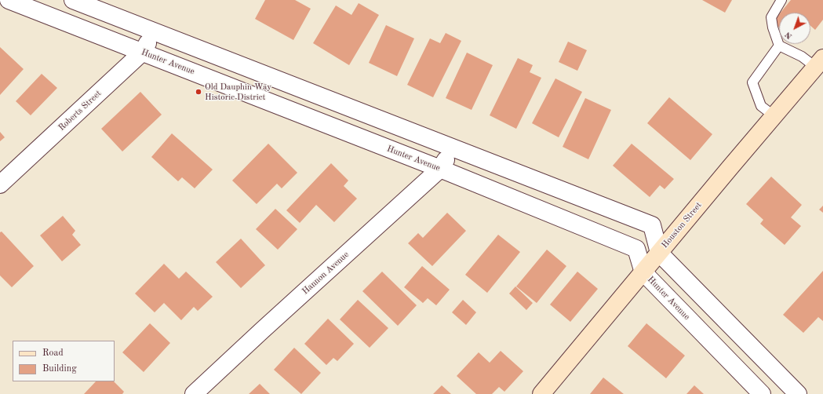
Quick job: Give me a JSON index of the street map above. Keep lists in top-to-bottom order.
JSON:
{
  "streets": {
    "street": [
      "Hunter Avenue",
      "Roberts Street",
      "Houston Street",
      "Hannon Avenue"
    ]
  },
  "crossings": [
    ["Hunter Avenue", "Roberts Street"],
    ["Hunter Avenue", "Houston Street"],
    ["Hunter Avenue", "Hannon Avenue"]
  ],
  "places": ["Old Dauphin Way Historic District"],
  "legend": ["Road", "Building"],
  "north": "bottom left"
}
